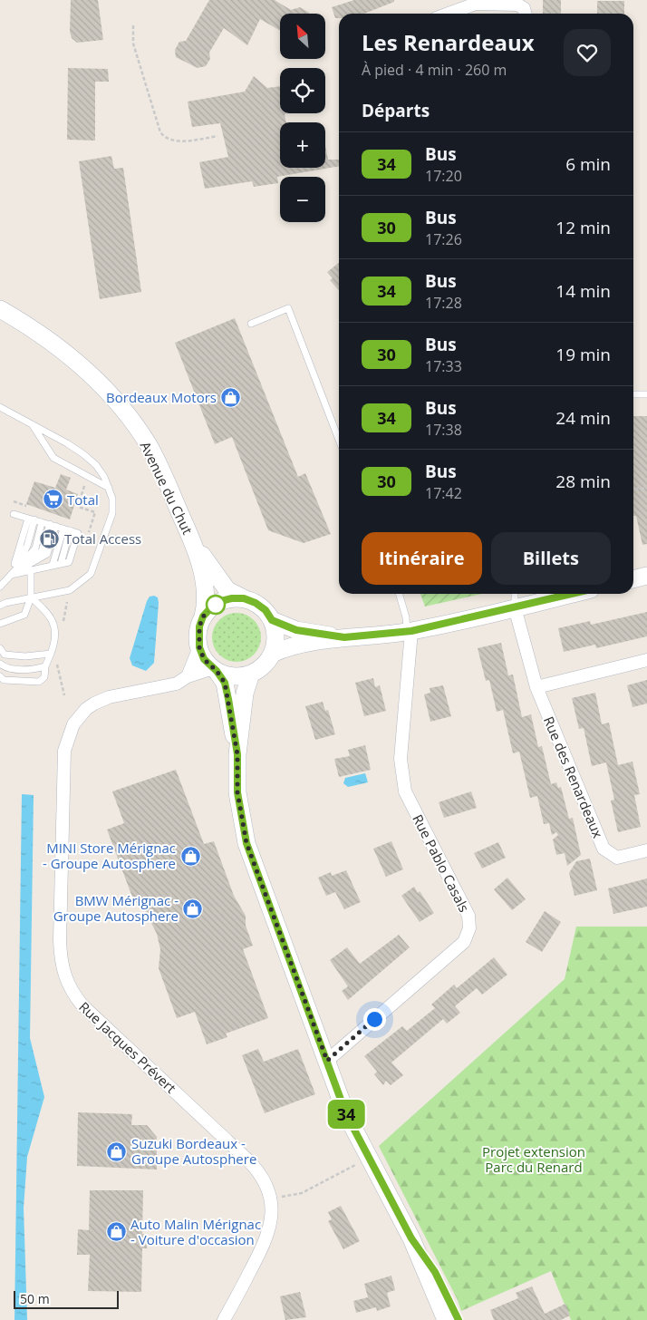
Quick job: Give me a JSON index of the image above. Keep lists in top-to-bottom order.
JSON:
{
  "streets": {
    "street": [
      "Avenue du Chut",
      "Rue des Renardeaux",
      "Rue Pablo Casals",
      "Rue Jacques Prévert"
    ]
  },
  "crossings": [
    ["Avenue du Chut", "Rue Jacques Prévert"]
  ],
  "parks": ["Projet extension Parc du Renard"],
  "places": {
    "shop": [
      "Bordeaux Motors",
      "MINI Store Mérignac - Groupe Autosphere",
      "BMW Mérignac - Groupe Autosphere",
      "Suzuki Bordeaux - Groupe Autosphere",
      "Auto Malin Mérignac - Voiture d'occasion"
    ],
    "supermarket": ["Total"],
    "fuel station": ["Total Access"]
  },
  "lines": ["bus line 34"],
  "scale_bar": "50 m",
  "north": "top left",
  "page": {
    "on_map": "34",
    "map_buttons": ["+", "−"],
    "heading": [
      ["Les Renardeaux", "À pied · 4 min · 260 m"],
      "Départs"
    ],
    "list": [
      {
        "mark": "34",
        "name": "Bus",
        "note": "17:20",
        "value": "6 min"
      },
      {
        "mark": "30",
        "name": "Bus",
        "note": "17:26",
        "value": "12 min"
      },
      {
        "mark": "34",
        "name": "Bus",
        "note": "17:28",
        "value": "14 min"
      },
      {
        "mark": "30",
        "name": "Bus",
        "note": "17:33",
        "value": "19 min"
      },
      {
        "mark": "34",
        "name": "Bus",
        "note": "17:38",
        "value": "24 min"
      },
      {
        "mark": "30",
        "name": "Bus",
        "note": "17:42",
        "value": "28 min"
      }
    ],
    "buttons": ["Itinéraire", "Billets"],
    "scale": "50 m"
  }
}
